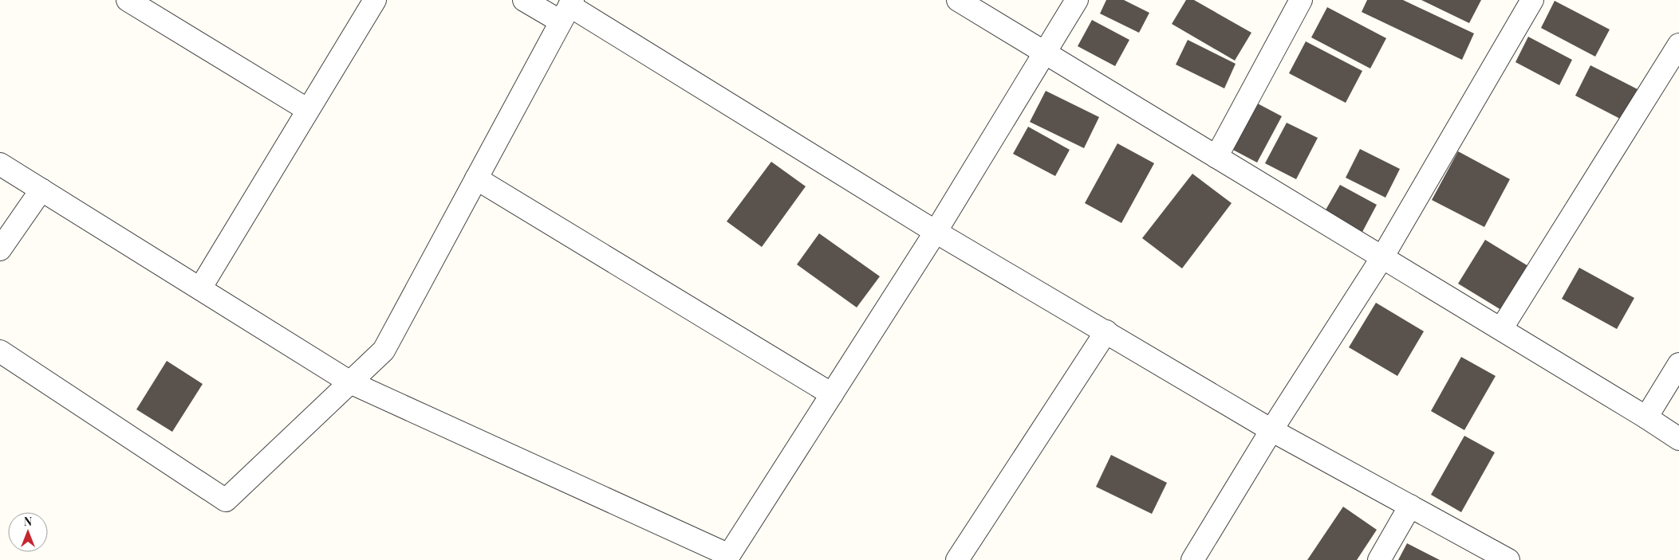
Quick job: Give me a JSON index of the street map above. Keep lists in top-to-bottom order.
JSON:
{
  "north": "top"
}
